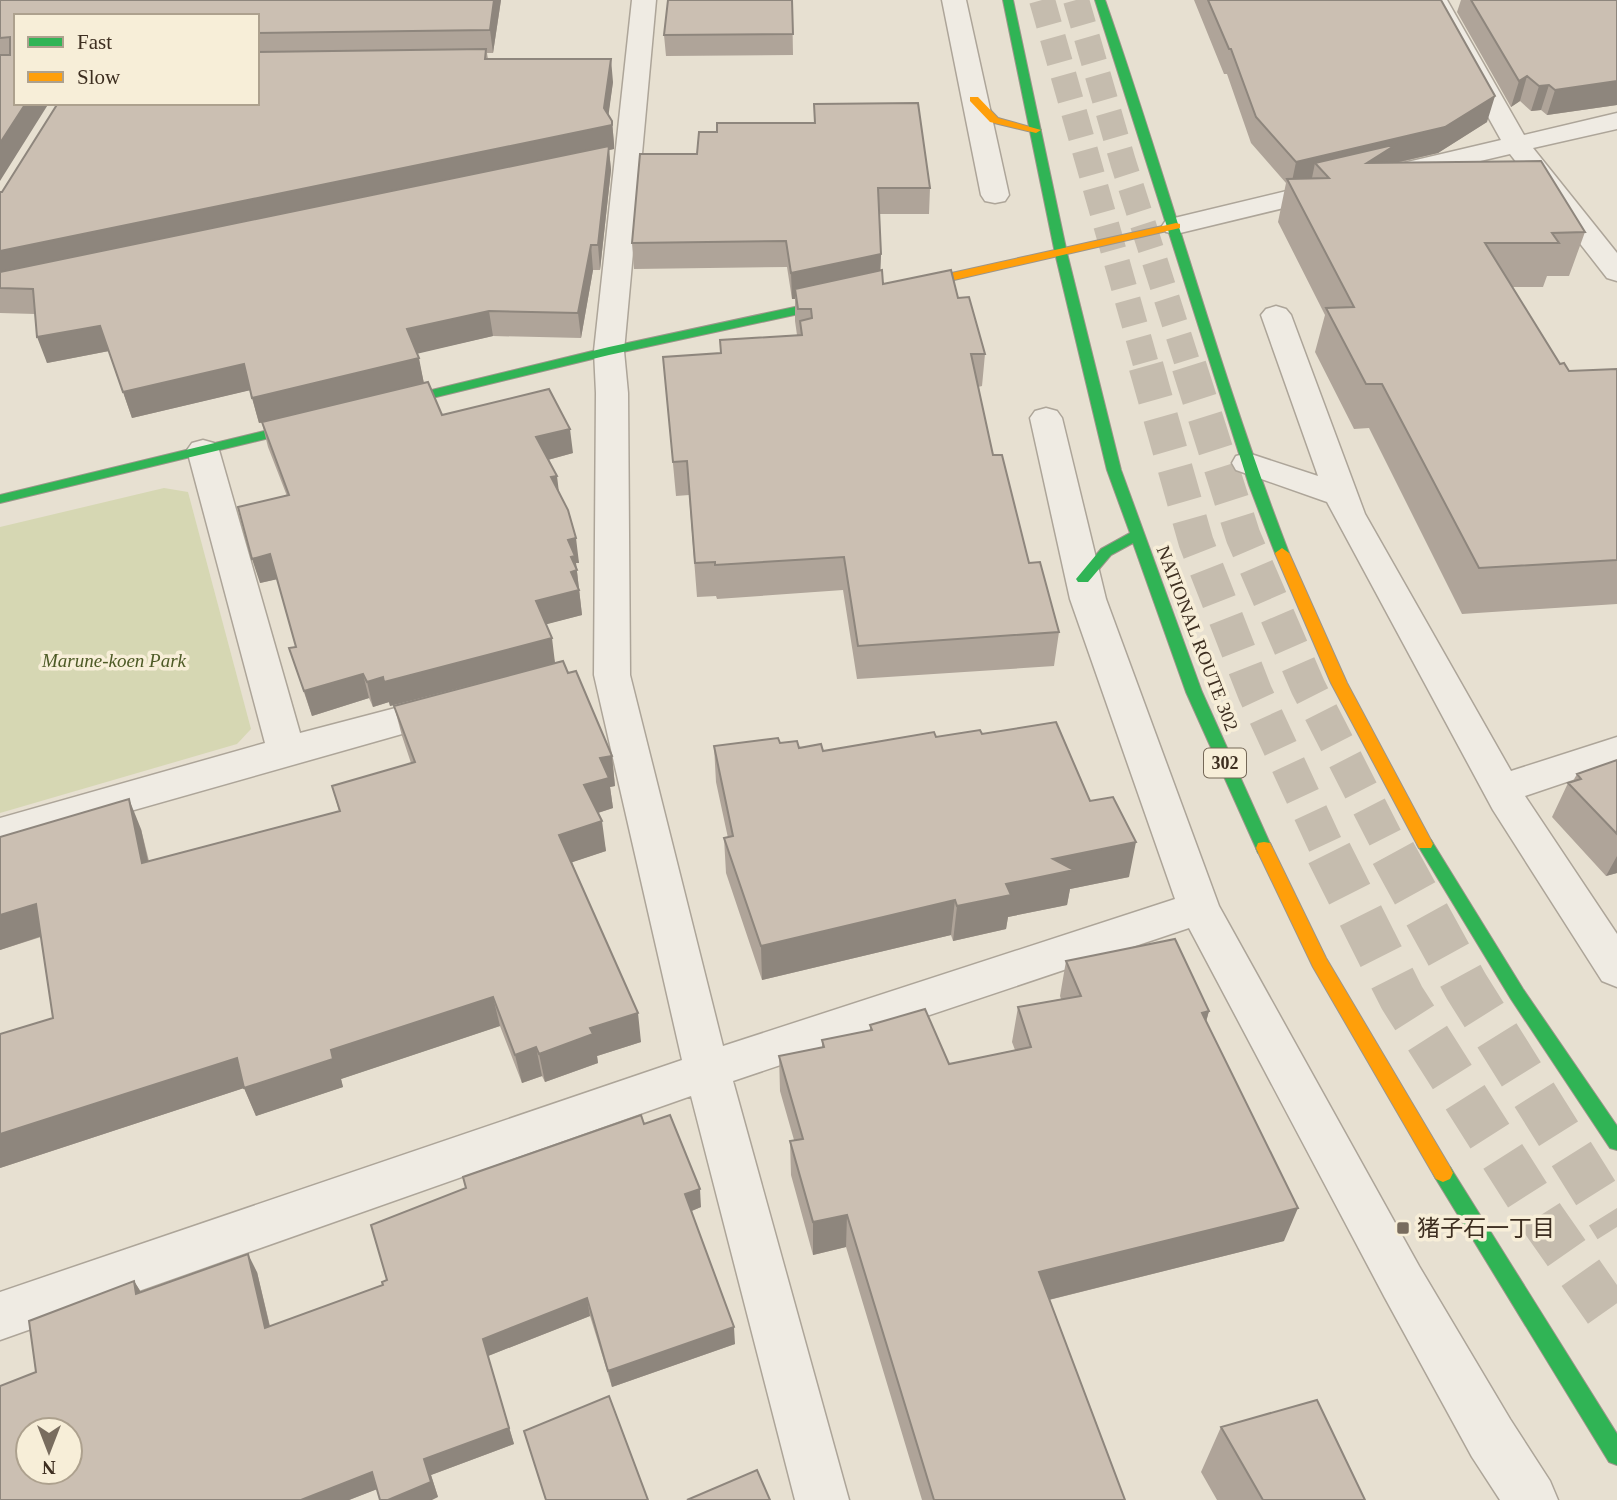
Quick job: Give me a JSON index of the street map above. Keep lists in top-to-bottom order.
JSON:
{
  "streets": {
    "main road": ["NATIONAL ROUTE 302", "302"]
  },
  "parks": ["Marune-koen Park"],
  "places": {
    "transit": ["猪子石一丁目"]
  },
  "legend": ["Fast", "Slow"],
  "north": "bottom"
}
